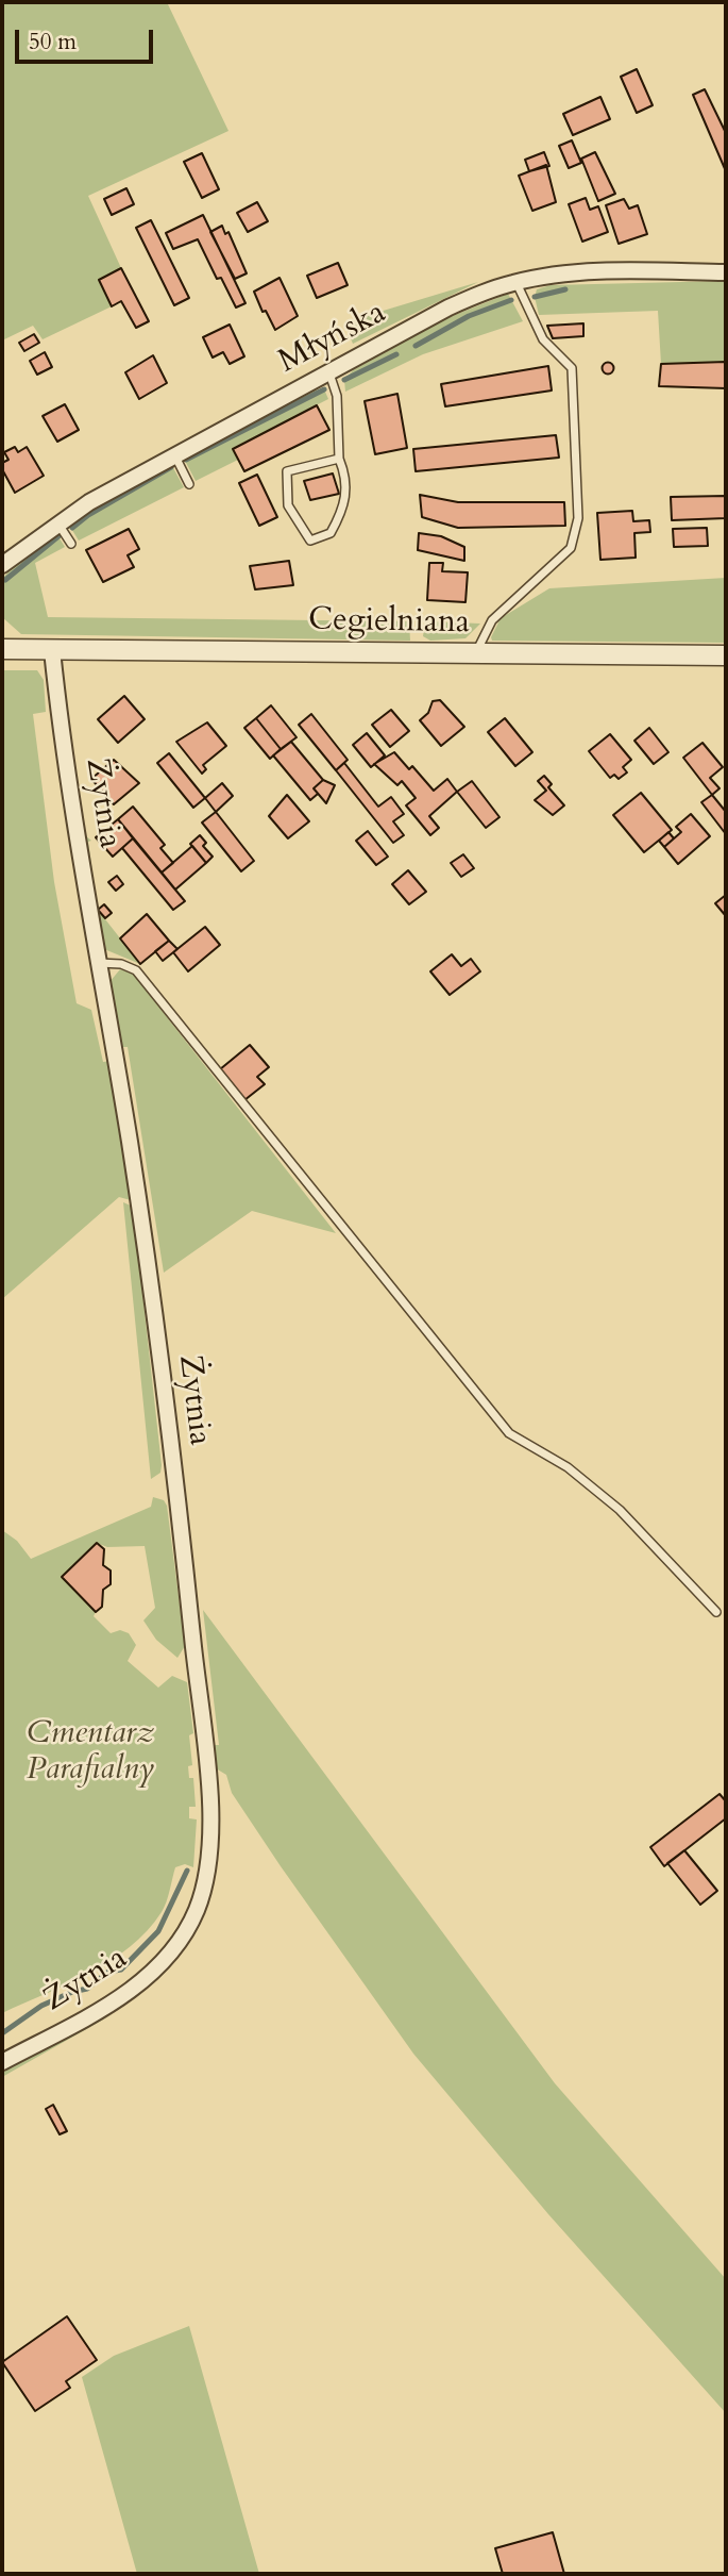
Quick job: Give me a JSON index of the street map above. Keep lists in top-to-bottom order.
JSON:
{
  "streets": {
    "street": ["Młyńska", "Cegielniana", "Żytnia"]
  },
  "crossings": [
    ["Cegielniana", "Żytnia"]
  ],
  "parks": ["Cmentarz Parafialny"],
  "scale_bar": "50 m"
}
